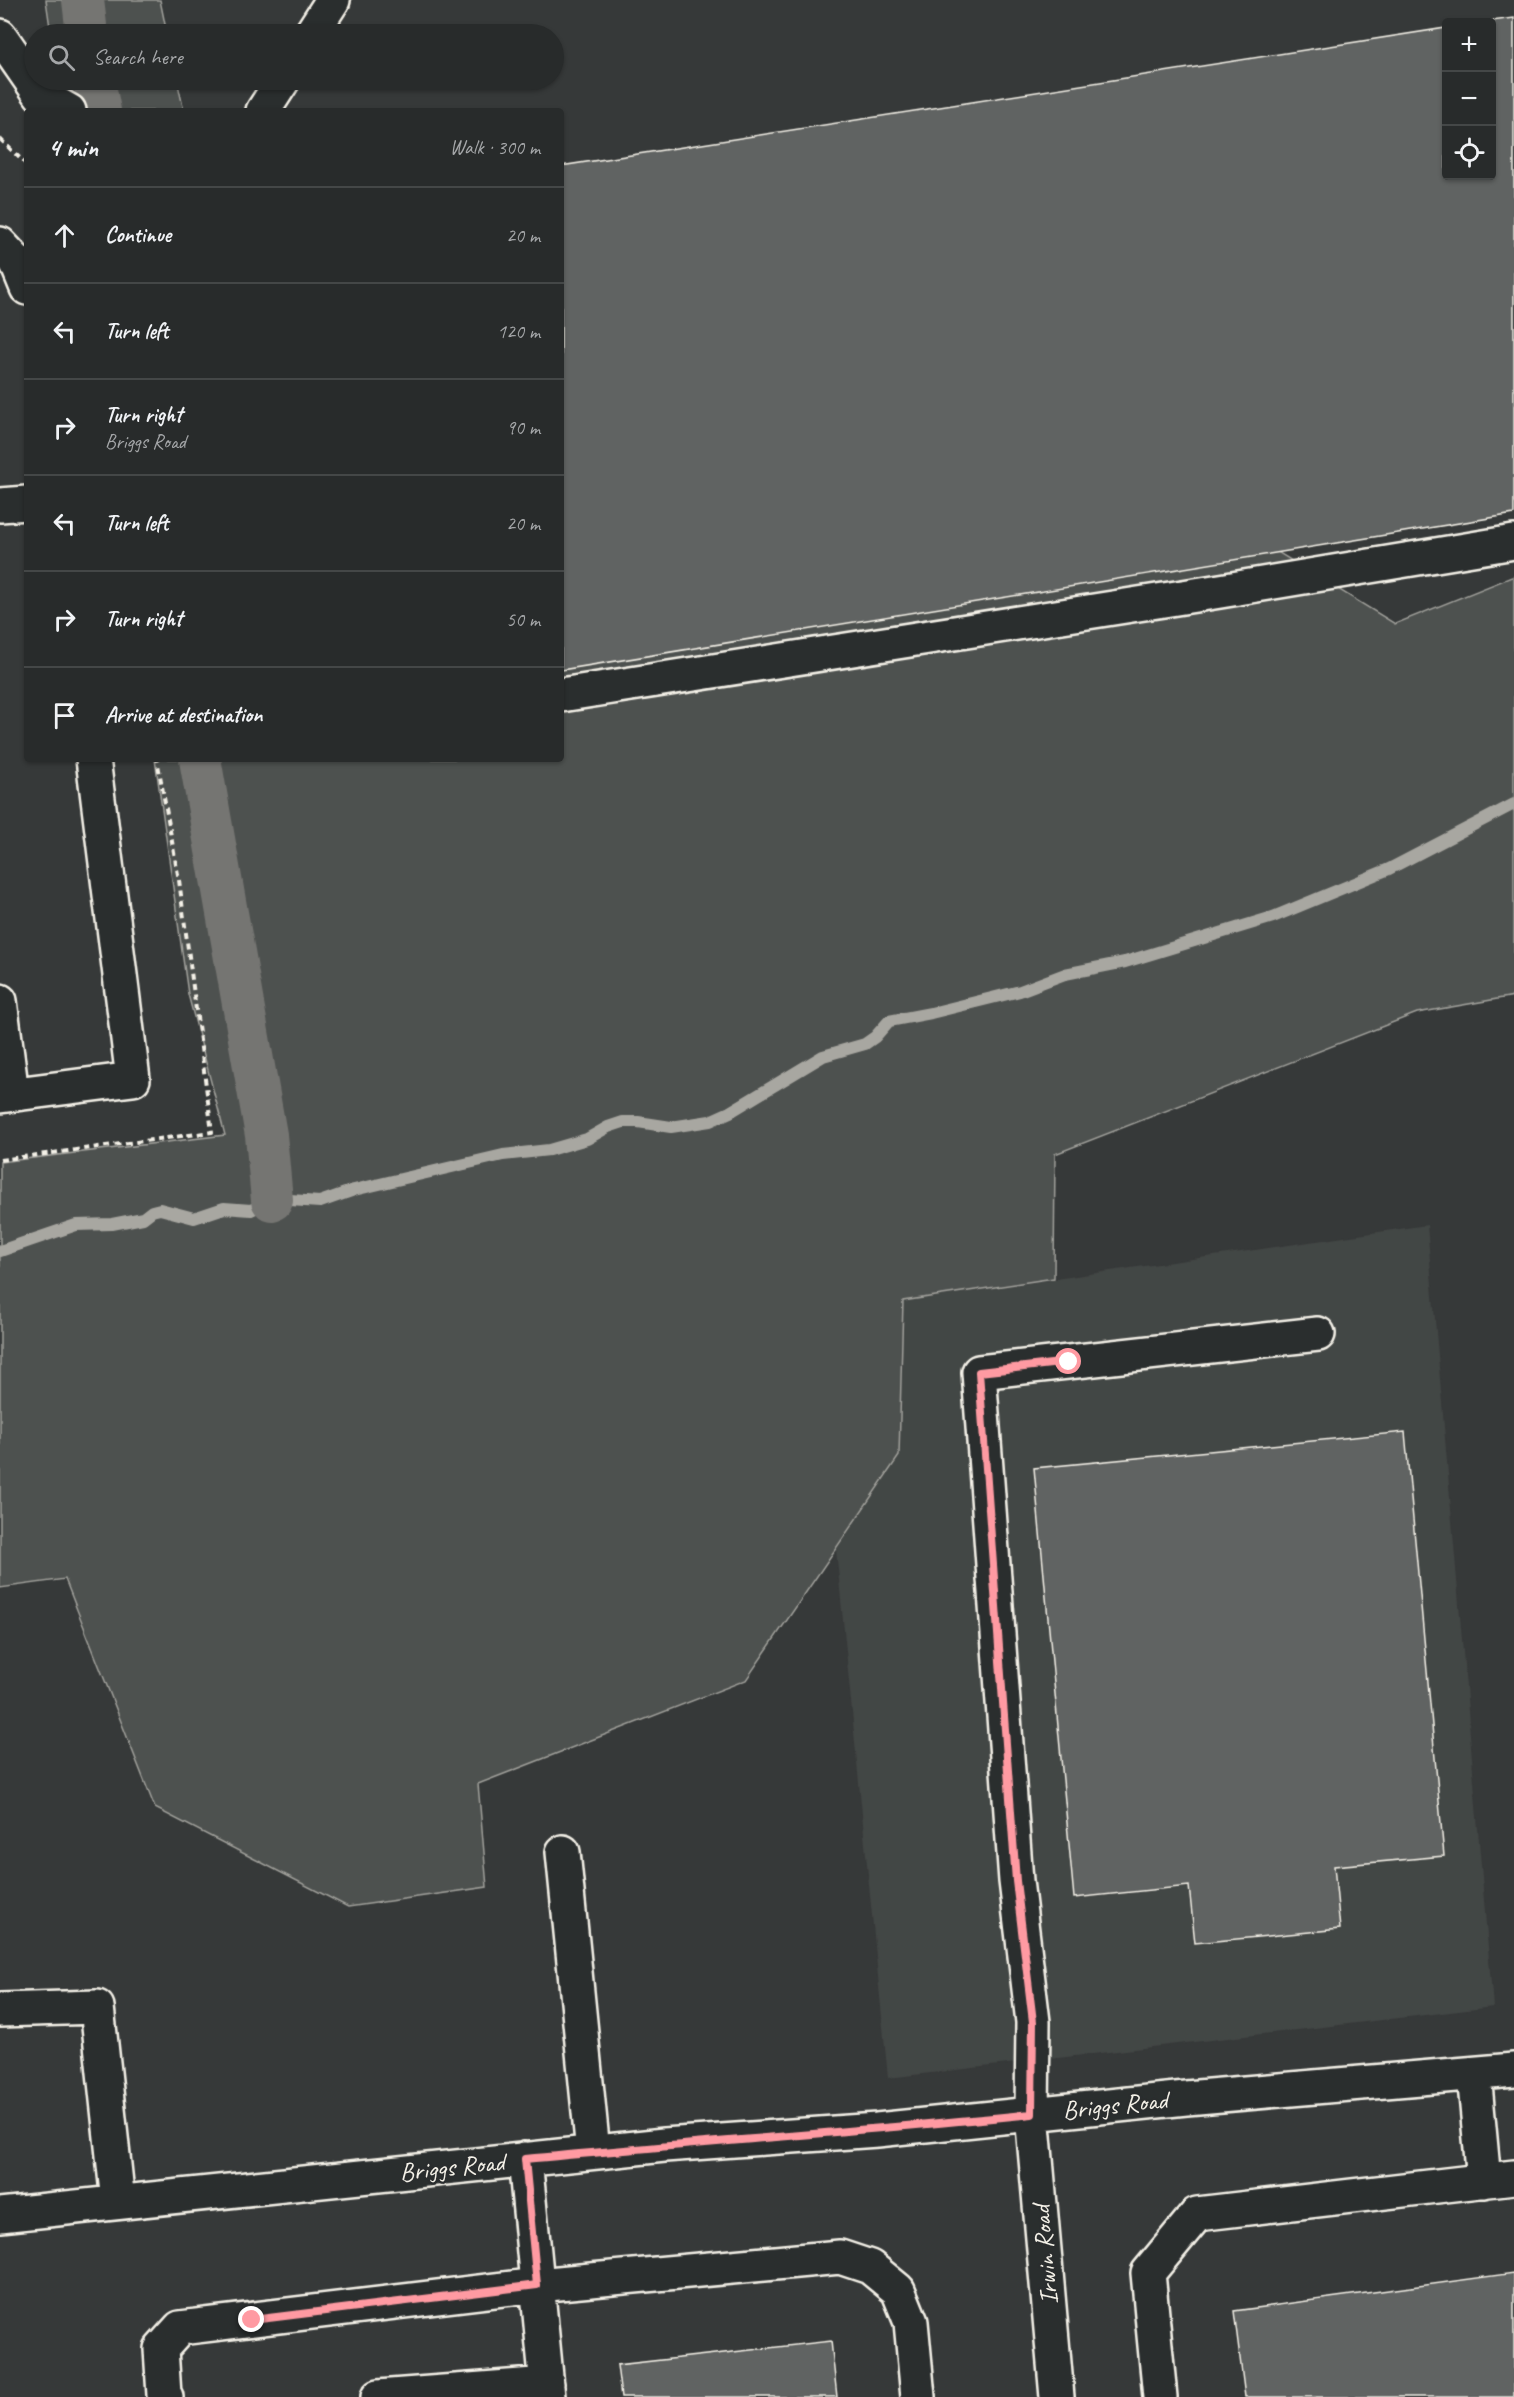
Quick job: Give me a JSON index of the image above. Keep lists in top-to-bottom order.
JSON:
{
  "streets": {
    "street": ["Briggs Road", "Irwin Road"]
  },
  "crossings": [
    ["Briggs Road", "Irwin Road"]
  ],
  "page": {
    "map_buttons": ["+", "−"],
    "search": "Search here",
    "heading": ["4 min", "Walk · 300 m"],
    "list": [
      ["Continue", "20 m"],
      ["Turn left", "120 m"],
      ["Turn right", "Briggs Road", "90 m"],
      ["Turn left", "20 m"],
      ["Turn right", "50 m"],
      "Arrive at destination"
    ]
  }
}
